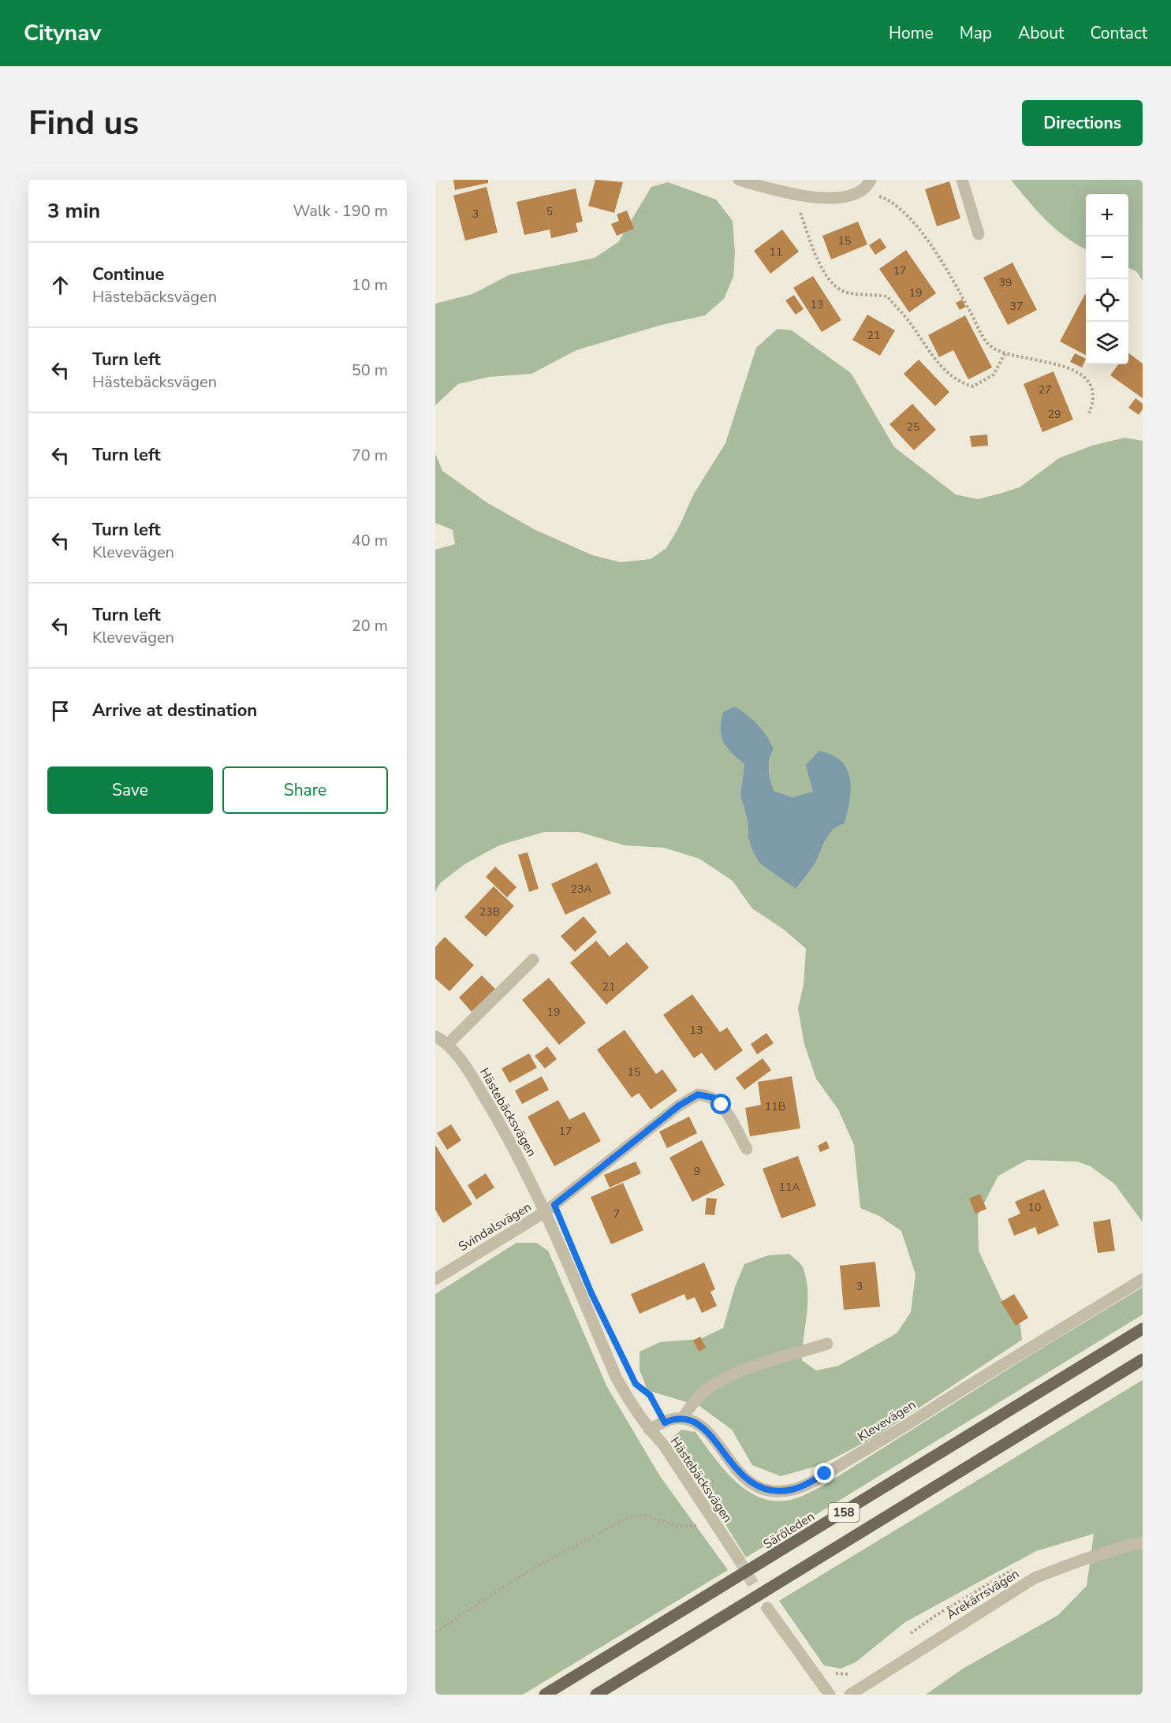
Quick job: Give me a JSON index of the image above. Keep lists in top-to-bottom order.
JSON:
{
  "streets": {
    "main road": ["158", "Säröleden"],
    "street": [
      "Hästebäcksvägen",
      "Svindalsvägen",
      "Klevevägen",
      "Årekärrsvägen"
    ]
  },
  "crossings": [
    ["Hästebäcksvägen", "Svindalsvägen"]
  ],
  "house_numbers": [
    "5",
    "3",
    "15",
    "11",
    "17",
    "39",
    "19",
    "13",
    "37",
    "21",
    "27",
    "29",
    "25",
    "23A",
    "23B",
    "21",
    "19",
    "13",
    "15",
    "11B",
    "17",
    "9",
    "11A",
    "10",
    "7",
    "3"
  ],
  "page": {
    "header": "Citynav",
    "nav": [
      "Home",
      "Map",
      "About",
      "Contact"
    ],
    "buttons": [
      "Directions",
      ["Save", "Share"]
    ],
    "title": "Find us",
    "heading": ["3 min", "Walk · 190 m"],
    "map_buttons": ["+", "−"],
    "list": [
      ["Continue", "Hästebäcksvägen", "10 m"],
      ["Turn left", "Hästebäcksvägen", "50 m"],
      ["Turn left", "70 m"],
      ["Turn left", "Klevevägen", "40 m"],
      ["Turn left", "Klevevägen", "20 m"],
      "Arrive at destination"
    ]
  }
}
